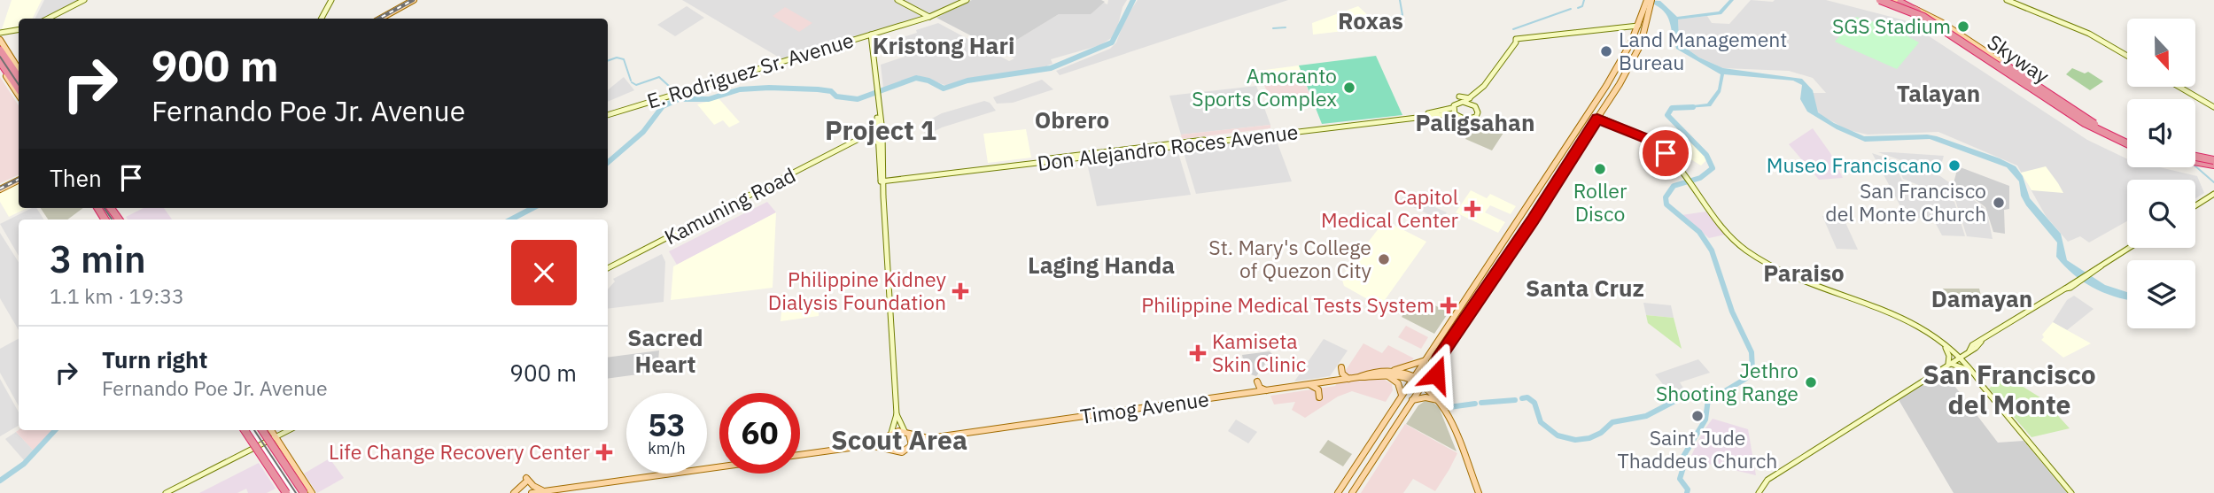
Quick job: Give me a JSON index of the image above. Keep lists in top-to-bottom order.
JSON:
{
  "streets": {
    "highway": ["Skyway"],
    "main road": [
      "E. Rodriguez Sr. Avenue",
      "Don Alejandro Roces Avenue",
      "Kamuning Road",
      "Timog Avenue"
    ]
  },
  "districts": [
    "Roxas",
    "Kristong Hari",
    "Talayan",
    "Obrero",
    "Paligsahan",
    "Project 1",
    "Laging Handa",
    "Paraiso",
    "Santa Cruz",
    "Damayan",
    "Sacred Heart",
    "San Francisco del Monte",
    "Scout Area"
  ],
  "places": {
    "other": [
      "SGS Stadium",
      "Land Management Bureau",
      "Amoranto Sports Complex",
      "Museo Franciscano",
      "Roller Disco",
      "San Francisco del Monte Church",
      "St. Mary's College of Quezon City",
      "Jethro Shooting Range",
      "Saint Jude Thaddeus Church"
    ],
    "health": [
      "Capitol Medical Center",
      "Philippine Kidney Dialysis Foundation",
      "Philippine Medical Tests System",
      "Kamiseta Skin Clinic",
      "Life Change Recovery Center"
    ]
  },
  "north": "bottom",
  "page": {
    "turn": ["900 m", "Fernando Poe Jr. Avenue"],
    "then": "Then",
    "heading": ["3 min", "1.1 km · 19:33"],
    "list": [
      {
        "name": "Turn right",
        "note": "Fernando Poe Jr. Avenue",
        "value": "900 m"
      }
    ],
    "speed": "53 km/h",
    "limit": "60"
  }
}
